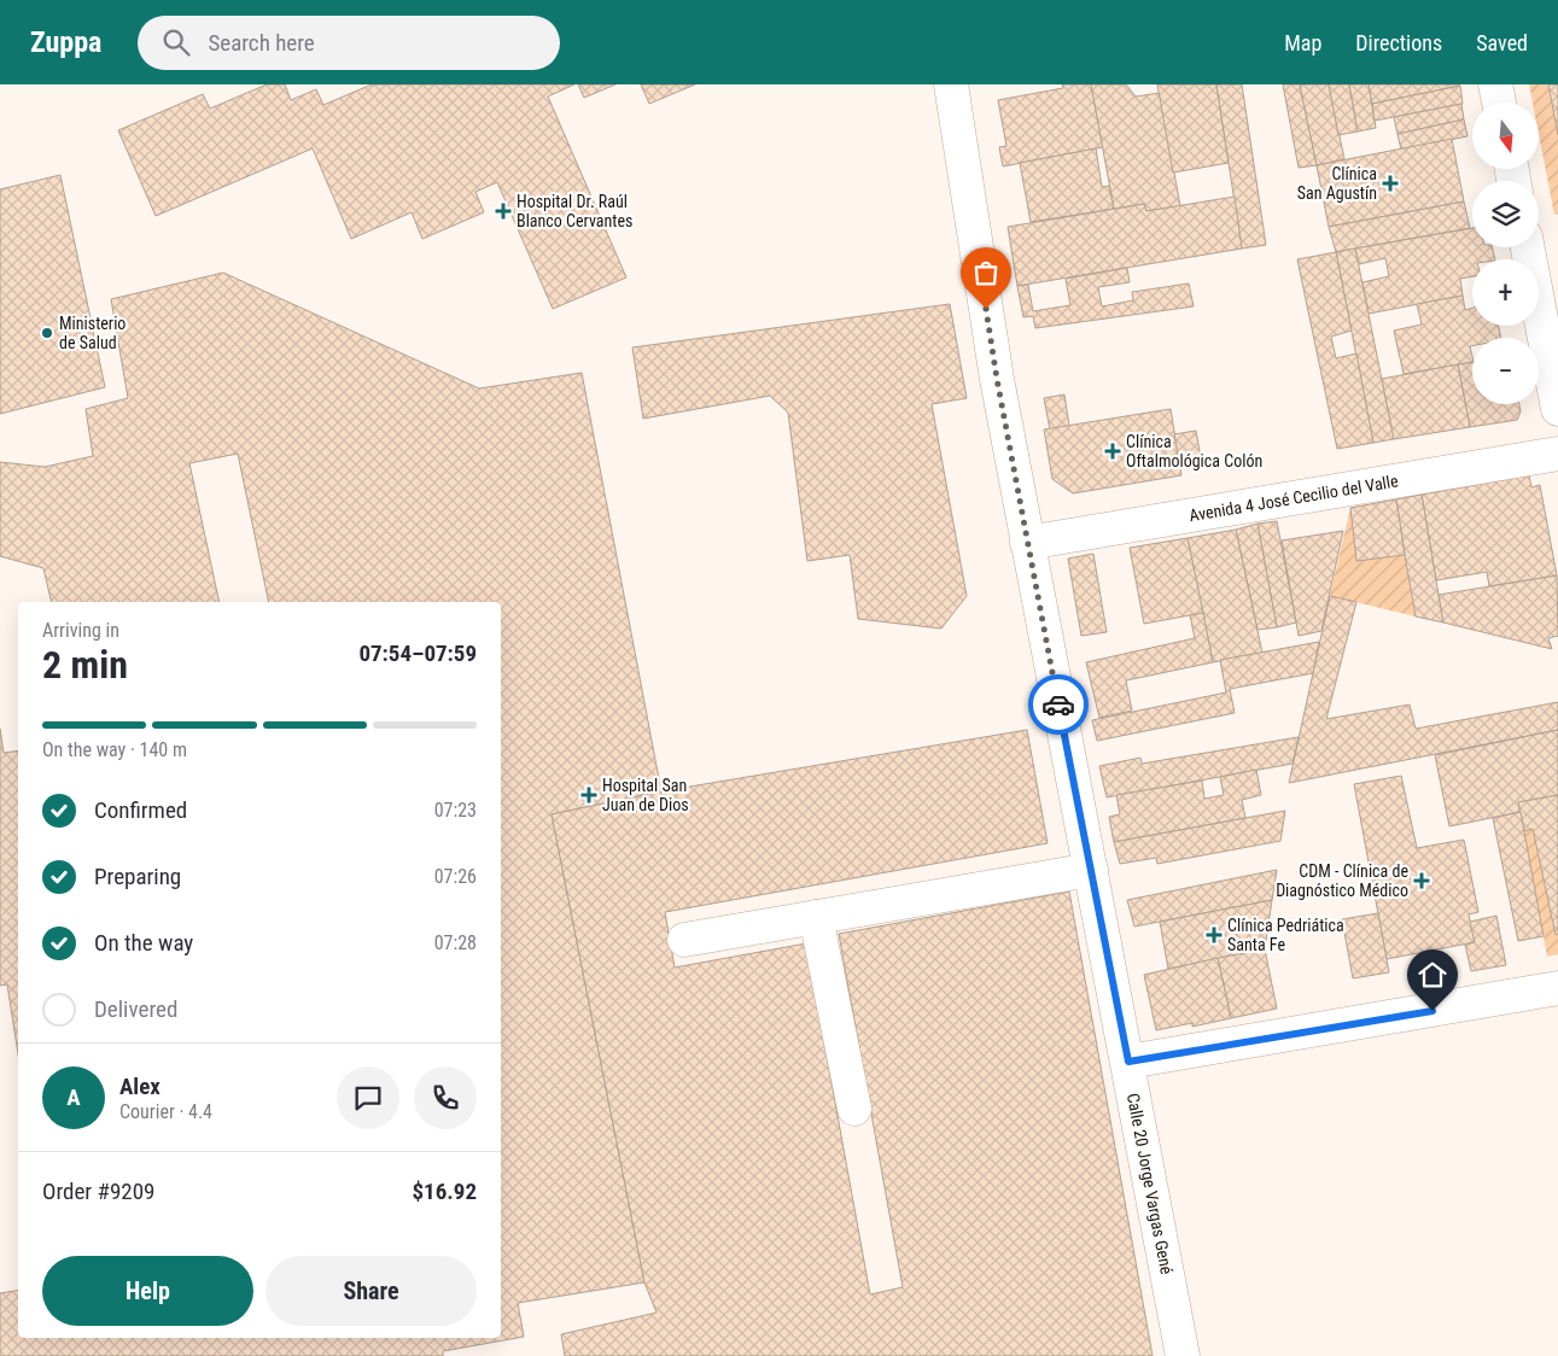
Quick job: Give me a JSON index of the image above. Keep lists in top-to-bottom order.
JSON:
{
  "streets": {
    "street": ["Avenida 4 José Cecilio del Valle", "Calle 20 Jorge Vargas Gené"]
  },
  "crossings": [
    ["Avenida 4 José Cecilio del Valle", "Calle 20 Jorge Vargas Gené"]
  ],
  "places": {
    "health": [
      "Clínica San Agustín",
      "Hospital Dr. Raúl Blanco Cervantes",
      "Clínica Oftalmológica Colón",
      "Hospital San Juan de Dios",
      "CDM - Clínica de Diagnóstico Médico",
      "Clínica Pedriática Santa Fe"
    ],
    "other": ["Ministerio de Salud"]
  },
  "north": "bottom",
  "page": {
    "header": "Zuppa",
    "search": "Search here",
    "nav": ["Map", "Directions", "Saved"],
    "map_buttons": ["+", "−"],
    "heading": ["2 min", "Arriving in", "07:54–07:59"],
    "panel": [
      "Alex",
      "Courier · 4.4",
      "Order #9209",
      "$16.92"
    ],
    "bar": "On the way · 140 m",
    "list": [
      ["Confirmed", "07:23"],
      ["Preparing", "07:26"],
      ["On the way", "07:28"],
      "Delivered"
    ],
    "round": "A",
    "buttons": ["Help", "Share"]
  }
}
